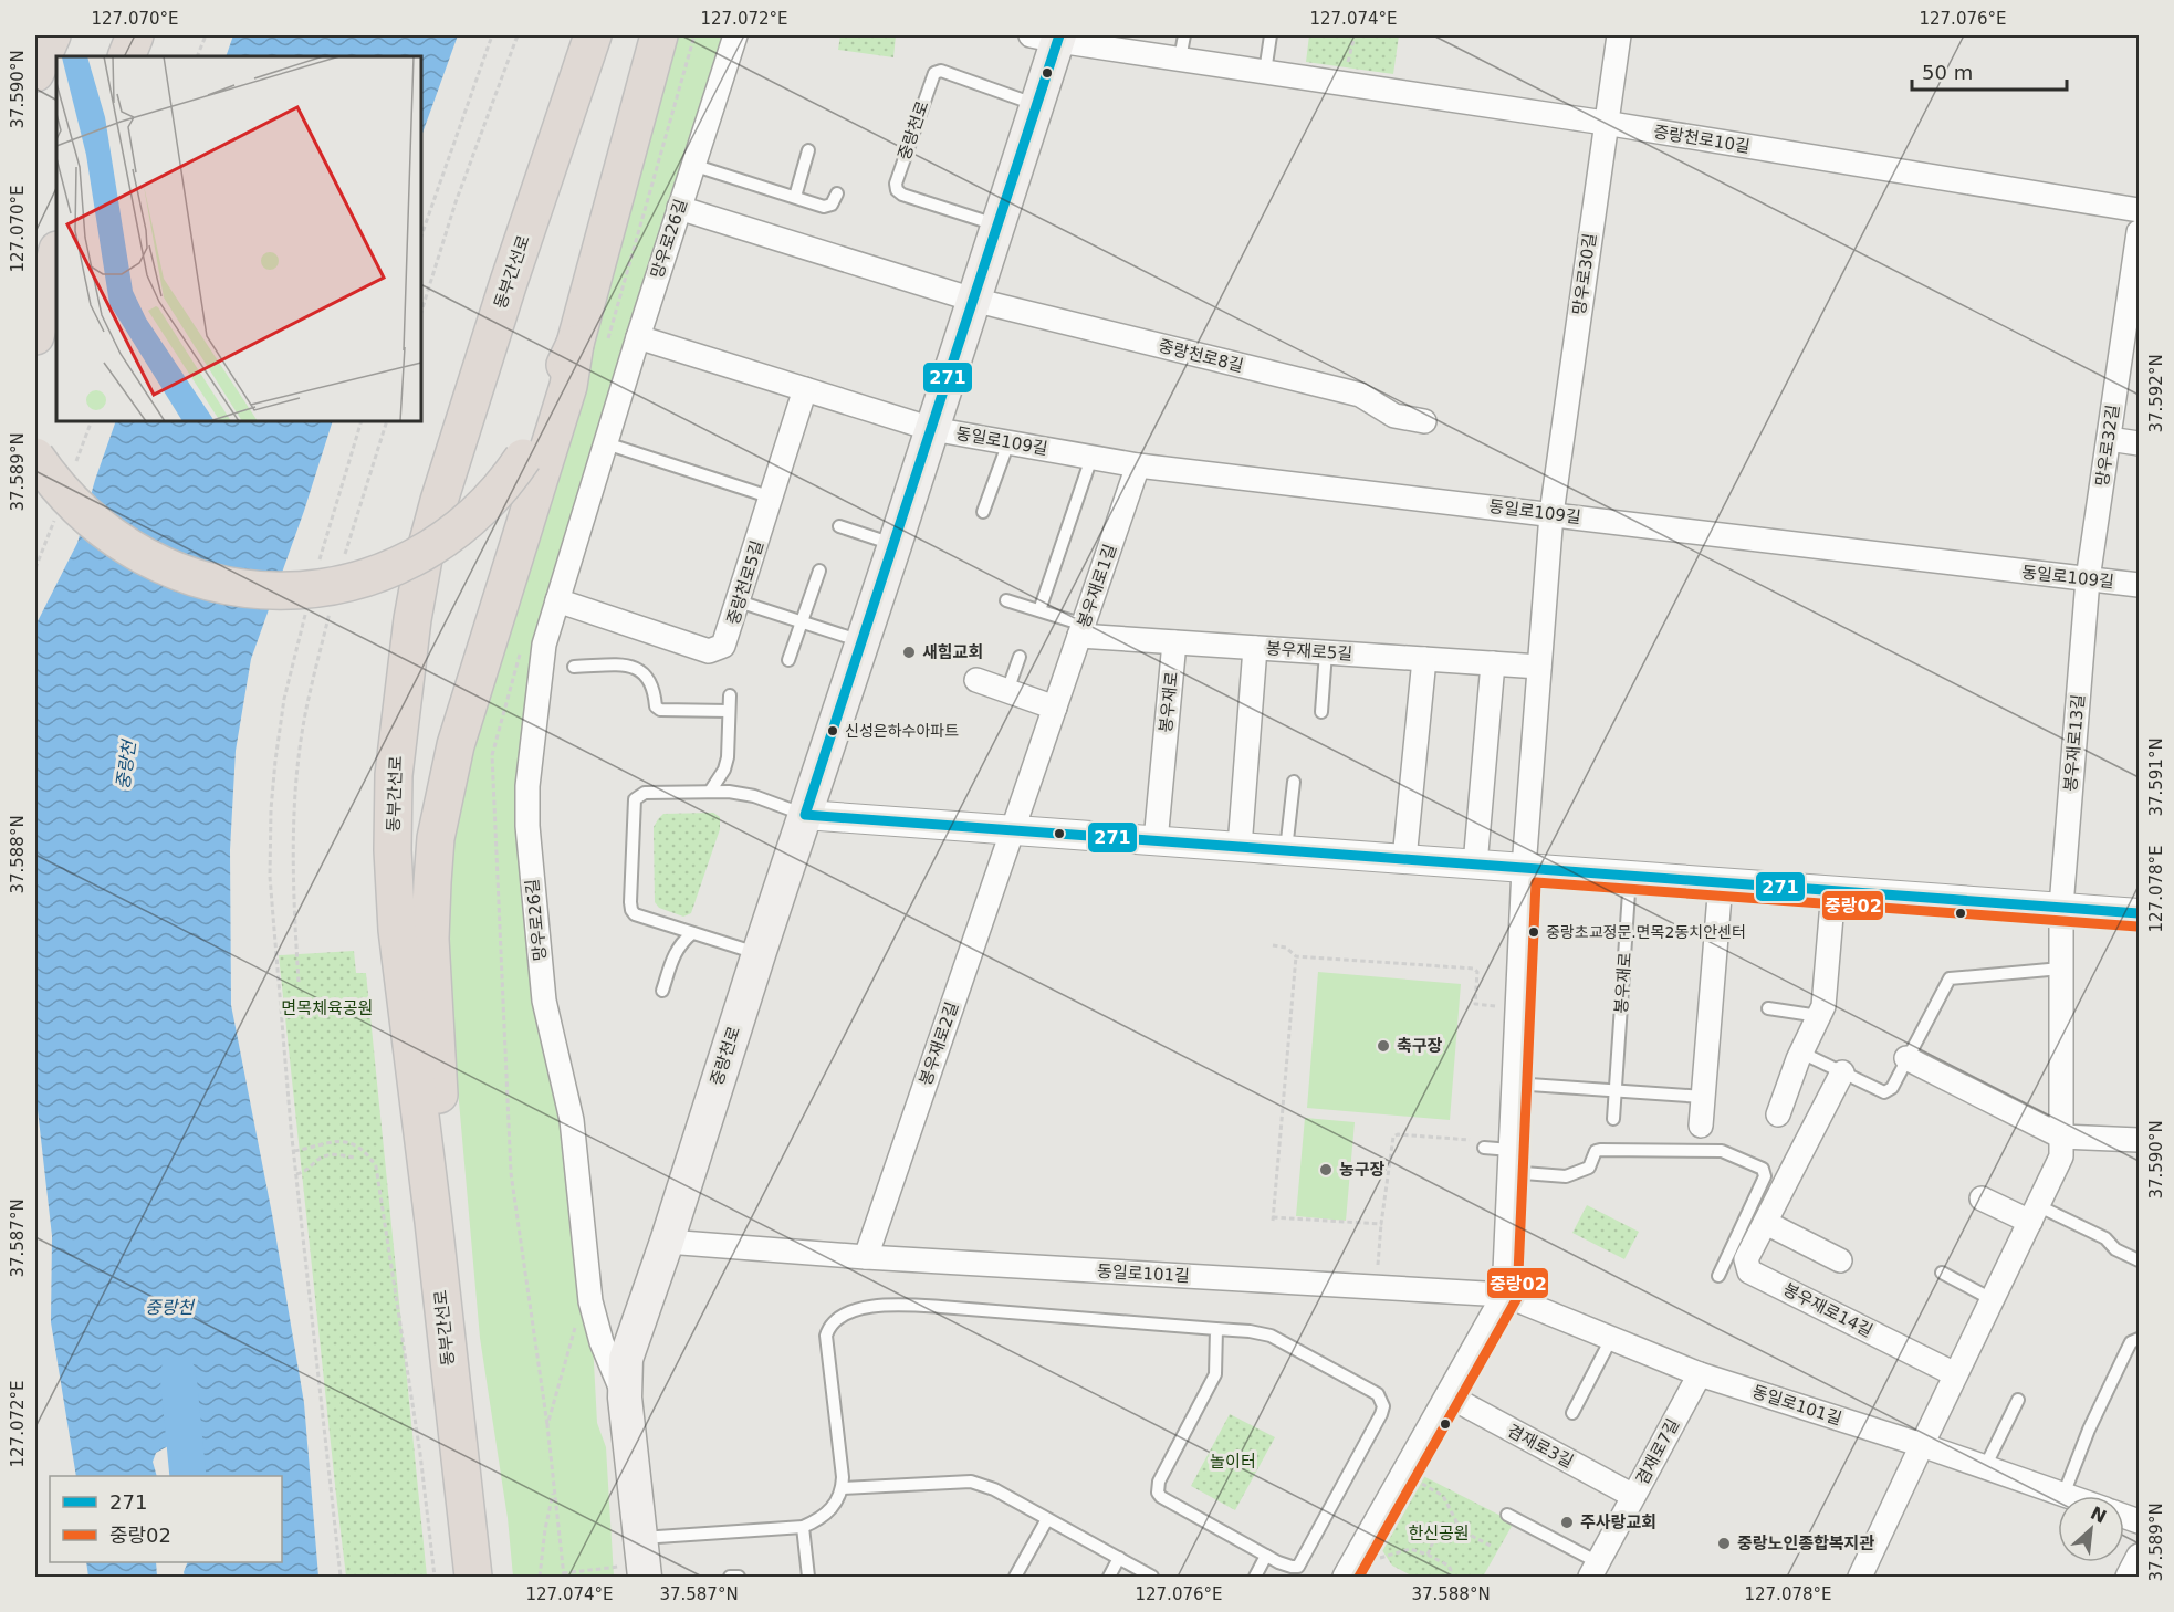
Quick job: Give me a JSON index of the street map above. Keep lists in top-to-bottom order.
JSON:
{
  "streets": {
    "highway": ["동부간선로"],
    "main road": ["중랑천로"],
    "street": [
      "중랑천로10길",
      "망우로26길",
      "망우로30길",
      "중랑천로8길",
      "동일로109길",
      "망우로32길",
      "중랑천로5길",
      "봉우재로1길",
      "봉우재로5길",
      "봉우재로",
      "봉우재로13길",
      "봉우재로2길",
      "동일로101길",
      "봉우재로14길",
      "겸재로3길",
      "겸재로7길"
    ]
  },
  "crossings": [
    ["중랑천로", "중랑천로10길"],
    ["중랑천로", "망우로26길"],
    ["중랑천로", "중랑천로8길"],
    ["중랑천로", "동일로109길"],
    ["중랑천로", "동일로101길"],
    ["중랑천로10길", "망우로30길"],
    ["망우로26길", "중랑천로5길"],
    ["망우로30길", "동일로109길"],
    ["동일로109길", "망우로32길"],
    ["동일로109길", "봉우재로1길"],
    ["동일로109길", "봉우재로13길"],
    ["망우로32길", "봉우재로13길"],
    ["봉우재로1길", "봉우재로5길"],
    ["봉우재로1길", "봉우재로2길"],
    ["봉우재로5길", "봉우재로"],
    ["봉우재로2길", "동일로101길"],
    ["동일로101길", "겸재로7길"],
    ["겸재로3길", "겸재로7길"]
  ],
  "water": ["중랑천"],
  "parks": ["면목체육공원", "놀이터", "한신공원"],
  "places": [
    "새힘교회",
    "신성은하수아파트",
    "중랑초교정문.면목2동치안센터",
    "축구장",
    "농구장",
    "주사랑교회",
    "중랑노인종합복지관"
  ],
  "lines": ["transit line 271", "transit line 중랑02"],
  "legend": ["271", "중랑02"],
  "scale_bar": "50 m",
  "north": "top right",
  "coordinates": [
    "127.070°E",
    "127.072°E",
    "127.074°E",
    "127.076°E",
    "37.590°N",
    "37.592°N",
    "37.589°N",
    "37.591°N",
    "37.588°N",
    "127.078°E",
    "37.587°N"
  ]
}
